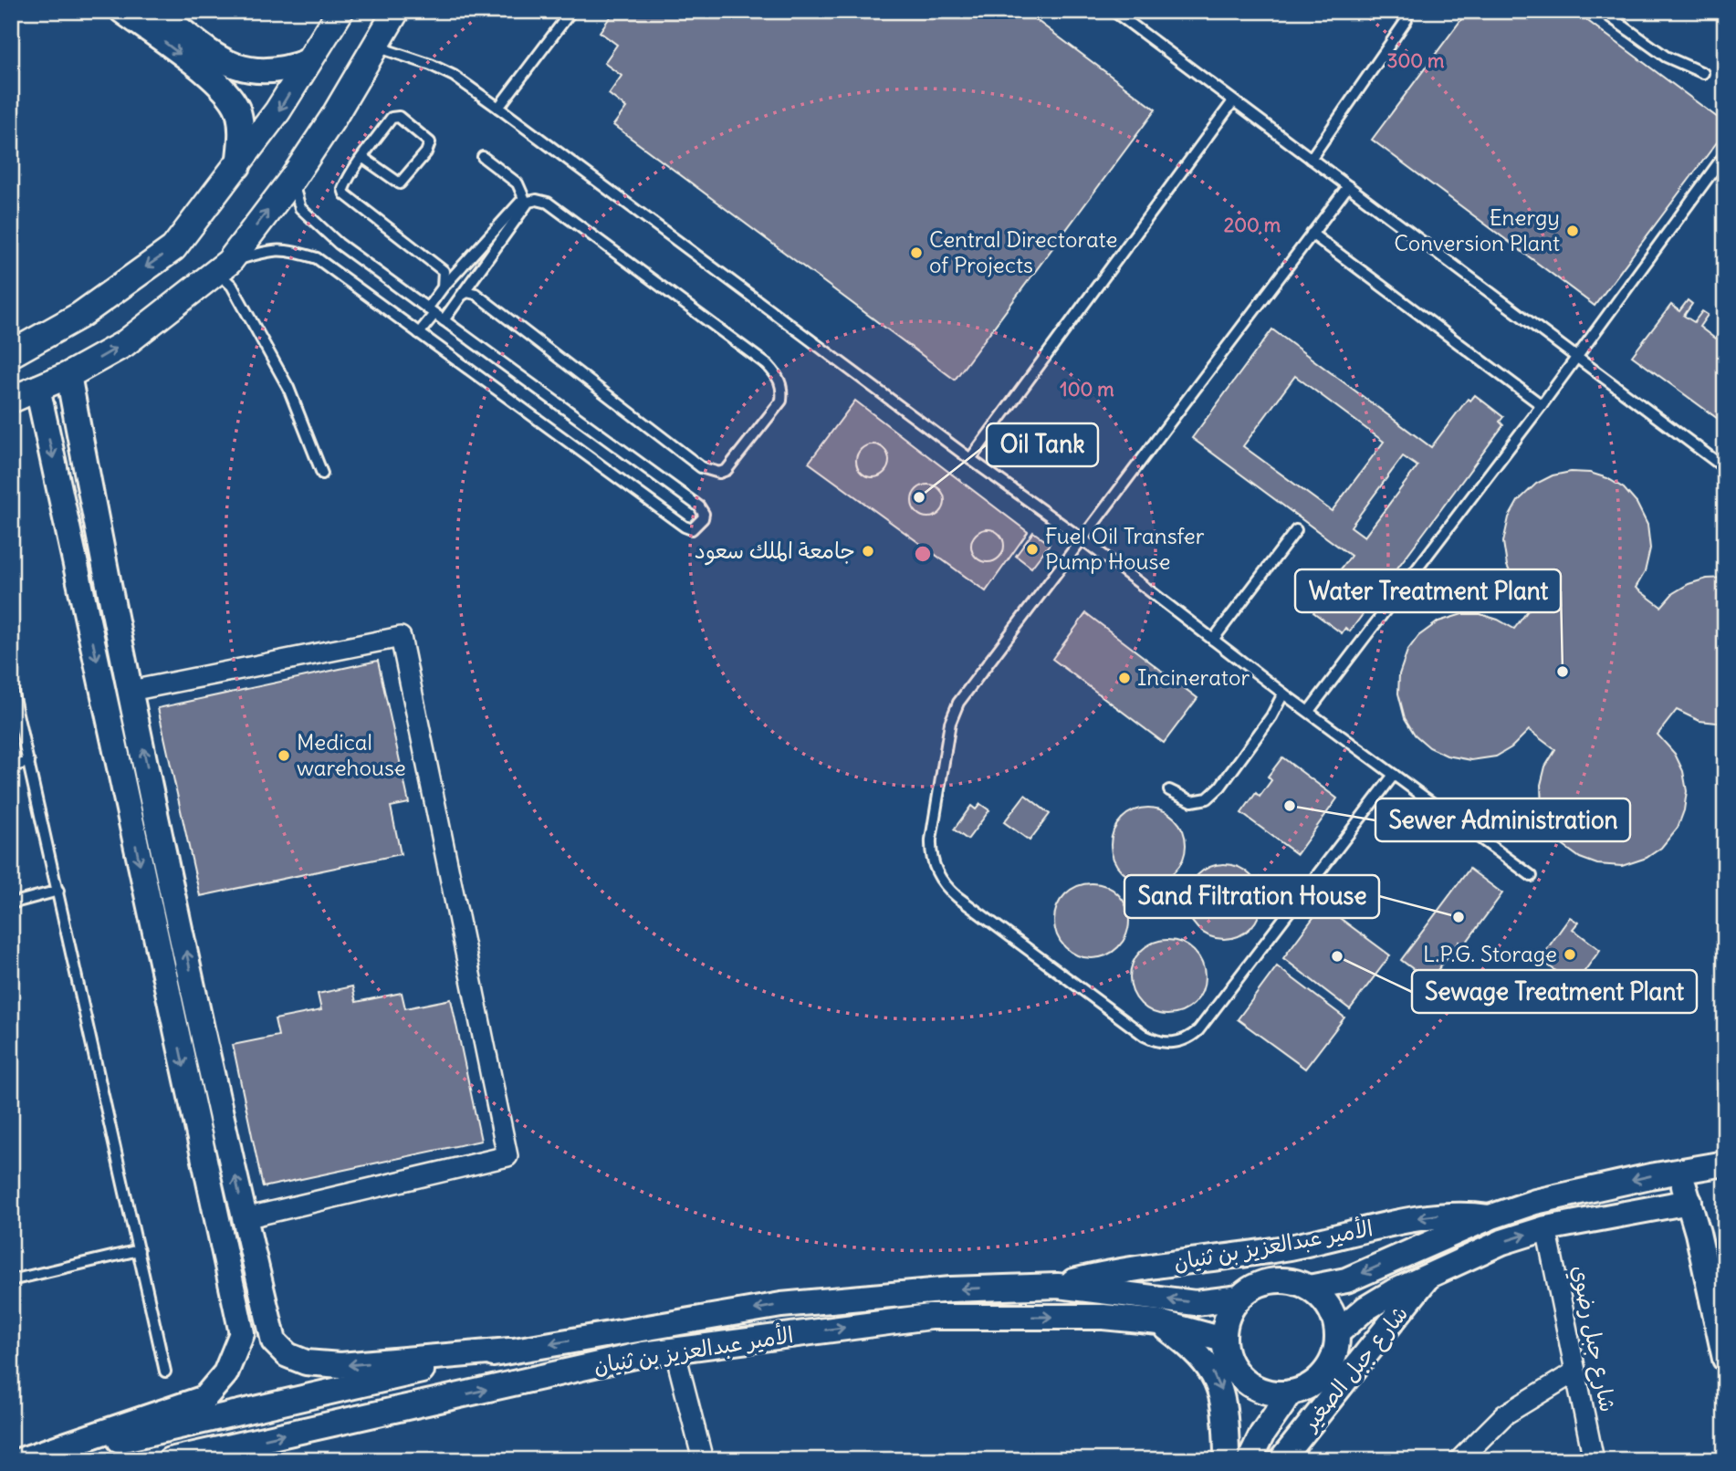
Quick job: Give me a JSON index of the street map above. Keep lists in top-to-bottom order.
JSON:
{
  "streets": {
    "street": ["الأمير عبدالعزيز بن ثنيان", "شارع جبل رضوي", "شارع جبل الصغير"]
  },
  "crossings": [
    ["الأمير عبدالعزيز بن ثنيان", "شارع جبل الصغير"],
    ["شارع جبل رضوي", "شارع جبل الصغير"]
  ],
  "places": [
    "Energy Conversion Plant",
    "Central Directorate of Projects",
    "Oil Tank",
    "Fuel Oil Transfer Pump House",
    "جامعة الملك سعود",
    "Water Treatment Plant",
    "Incinerator",
    "Medical warehouse",
    "Sewer Administration",
    "Sand Filtration House",
    "L.P.G. Storage",
    "Sewage Treatment Plant"
  ],
  "rings": ["300 m", "200 m", "100 m"]
}
